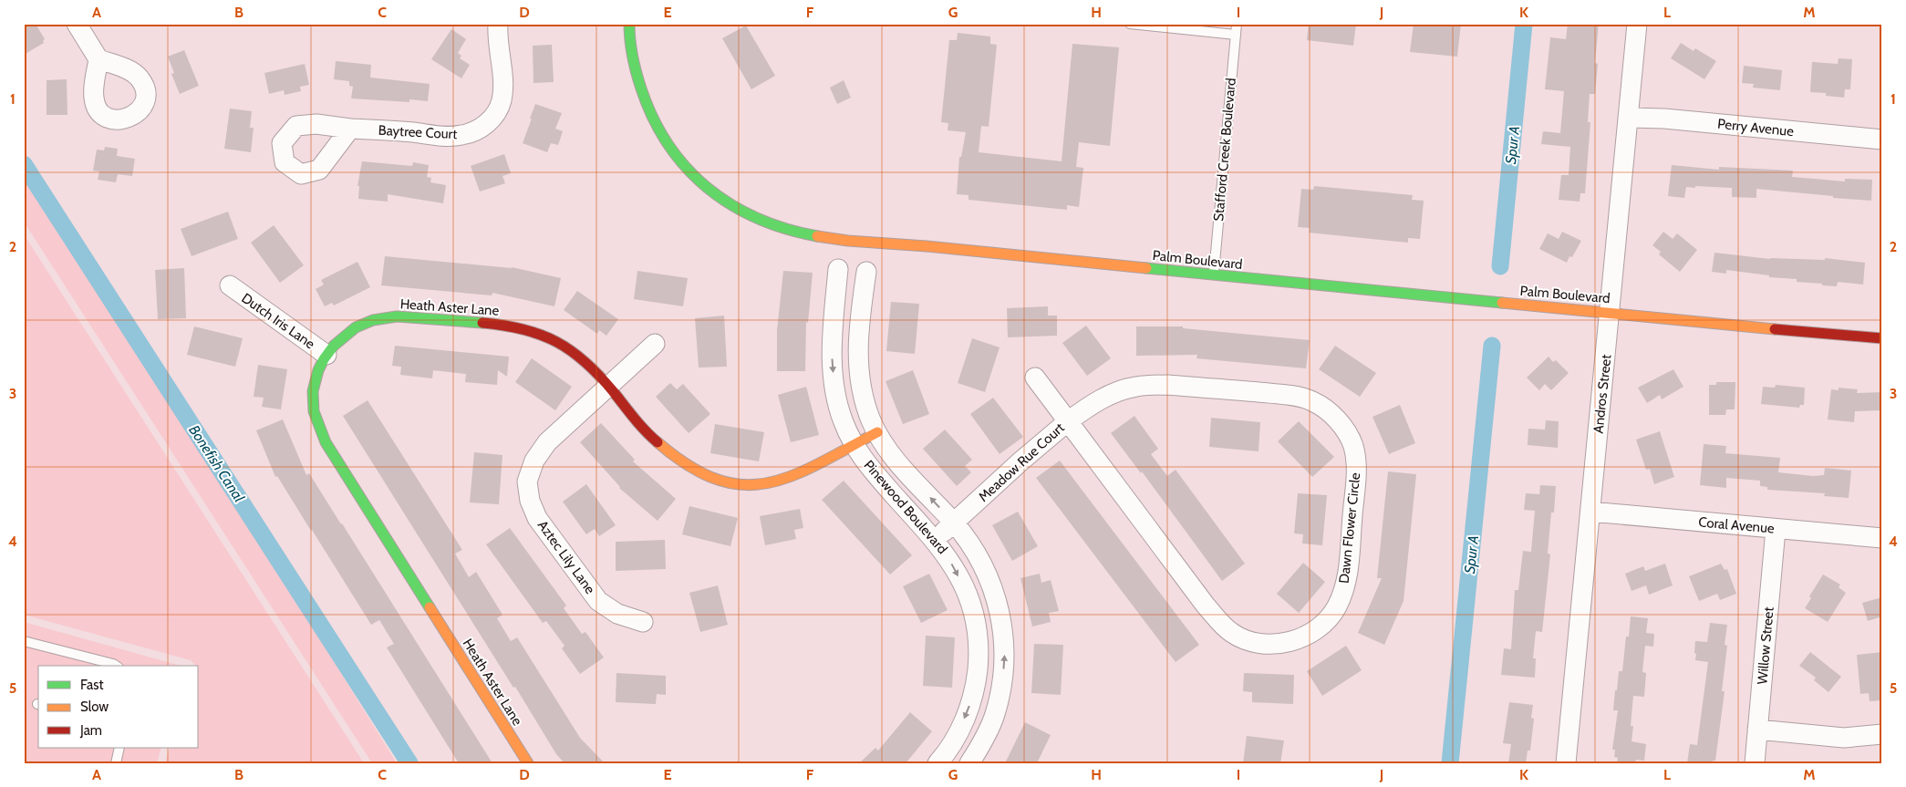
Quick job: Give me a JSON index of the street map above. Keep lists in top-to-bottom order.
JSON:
{
  "streets": {
    "street": [
      "Perry Avenue",
      "Baytree Court",
      "Palm Boulevard",
      "Heath Aster Lane",
      "Dutch Iris Lane",
      "Andros Street",
      "Meadow Rue Court",
      "Pinewood Boulevard",
      "Coral Avenue",
      "Dawn Flower Circle",
      "Aztec Lily Lane",
      "Willow Street"
    ],
    "lane": ["Stafford Creek Boulevard"]
  },
  "crossings": [
    ["Perry Avenue", "Andros Street"],
    ["Stafford Creek Boulevard", "Palm Boulevard"],
    ["Palm Boulevard", "Andros Street"],
    ["Heath Aster Lane", "Dutch Iris Lane"],
    ["Heath Aster Lane", "Pinewood Boulevard"],
    ["Heath Aster Lane", "Aztec Lily Lane"],
    ["Andros Street", "Coral Avenue"],
    ["Meadow Rue Court", "Pinewood Boulevard"],
    ["Meadow Rue Court", "Dawn Flower Circle"],
    ["Coral Avenue", "Willow Street"]
  ],
  "water": ["Spur A", "Bonefish Canal"],
  "legend": ["Fast", "Slow", "Jam"],
  "grid": {
    "columns": [
      "A",
      "B",
      "C",
      "D",
      "E",
      "F",
      "G",
      "H",
      "I",
      "J",
      "K",
      "L",
      "M"
    ],
    "rows": [
      "1",
      "2",
      "3",
      "4",
      "5"
    ]
  }
}
